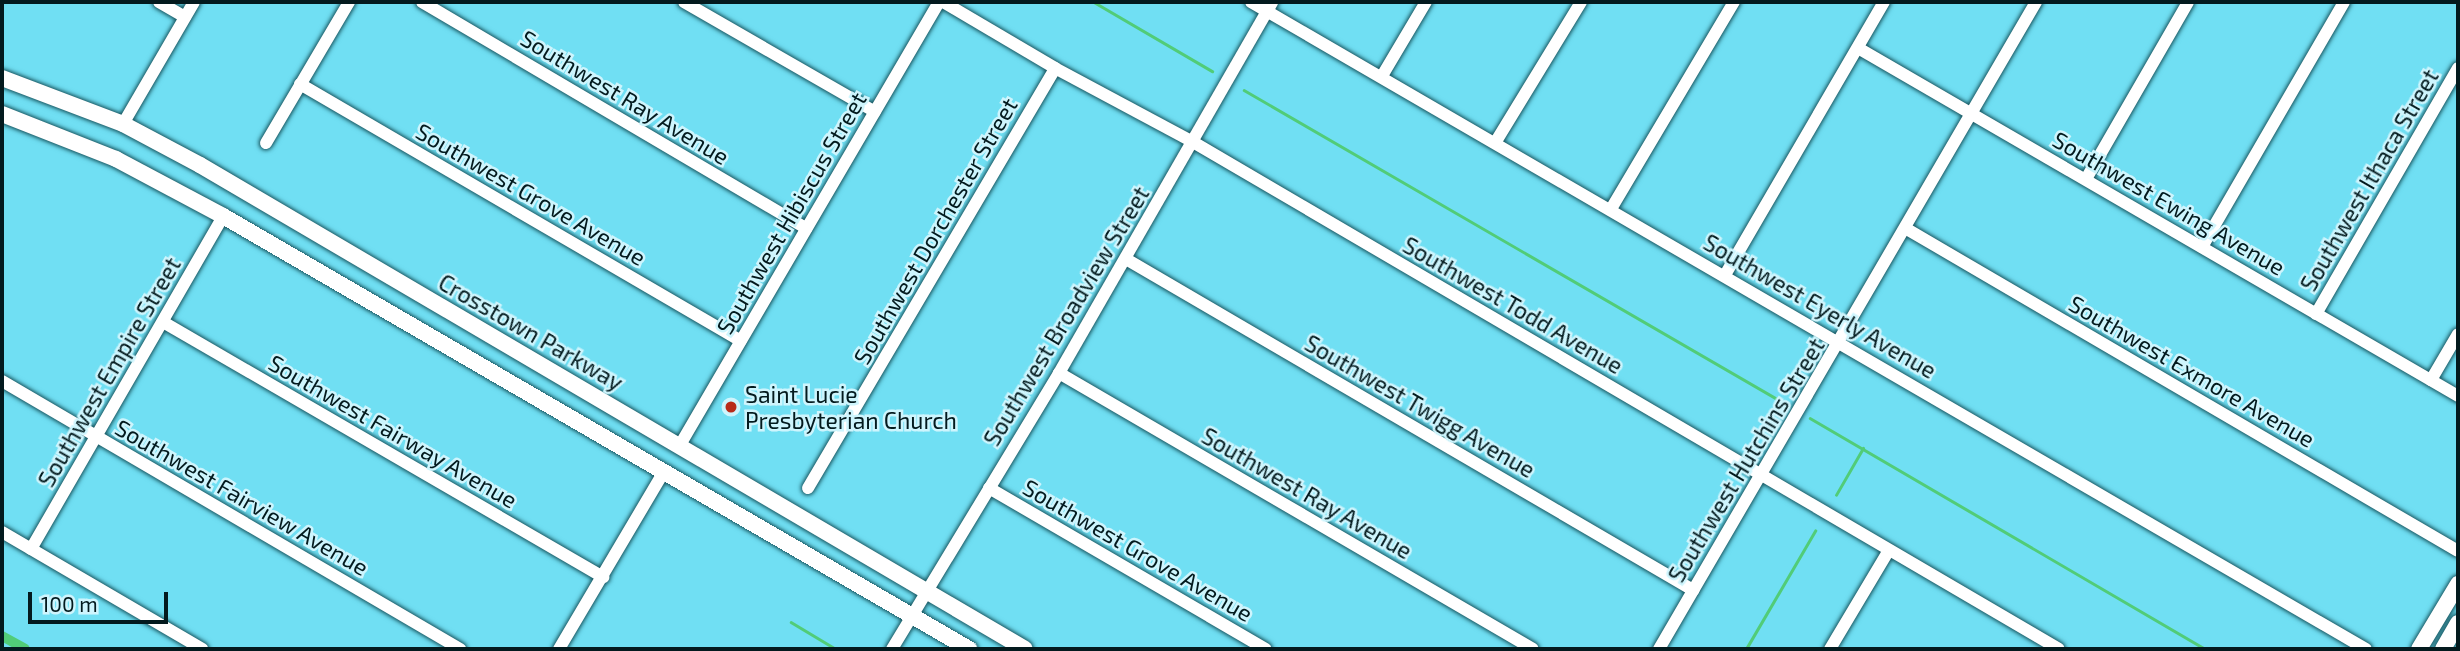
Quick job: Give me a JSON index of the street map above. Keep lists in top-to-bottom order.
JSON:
{
  "streets": {
    "main road": ["Crosstown Parkway"],
    "street": [
      "Southwest Ray Avenue",
      "Southwest Ithaca Street",
      "Southwest Grove Avenue",
      "Southwest Ewing Avenue",
      "Southwest Hibiscus Street",
      "Southwest Dorchester Street",
      "Southwest Todd Avenue",
      "Southwest Eyerly Avenue",
      "Southwest Broadview Street",
      "Southwest Exmore Avenue",
      "Southwest Empire Street",
      "Southwest Twigg Avenue",
      "Southwest Fairway Avenue",
      "Southwest Hutchins Street",
      "Southwest Fairview Avenue"
    ]
  },
  "crossings": [
    ["Southwest Ray Avenue", "Southwest Hibiscus Street"],
    ["Southwest Ray Avenue", "Southwest Broadview Street"],
    ["Southwest Ithaca Street", "Southwest Ewing Avenue"],
    ["Southwest Grove Avenue", "Southwest Hibiscus Street"],
    ["Southwest Grove Avenue", "Southwest Broadview Street"],
    ["Southwest Ewing Avenue", "Southwest Hutchins Street"],
    ["Southwest Hibiscus Street", "Southwest Todd Avenue"],
    ["Southwest Hibiscus Street", "Crosstown Parkway"],
    ["Southwest Dorchester Street", "Southwest Todd Avenue"],
    ["Southwest Todd Avenue", "Southwest Broadview Street"],
    ["Southwest Todd Avenue", "Southwest Hutchins Street"],
    ["Southwest Eyerly Avenue", "Southwest Broadview Street"],
    ["Southwest Eyerly Avenue", "Southwest Hutchins Street"],
    ["Southwest Broadview Street", "Crosstown Parkway"],
    ["Southwest Broadview Street", "Southwest Twigg Avenue"],
    ["Southwest Exmore Avenue", "Southwest Hutchins Street"],
    ["Southwest Empire Street", "Southwest Fairway Avenue"],
    ["Southwest Empire Street", "Southwest Fairview Avenue"],
    ["Southwest Twigg Avenue", "Southwest Hutchins Street"]
  ],
  "places": ["Saint Lucie Presbyterian Church"],
  "scale_bar": "100 m"
}
